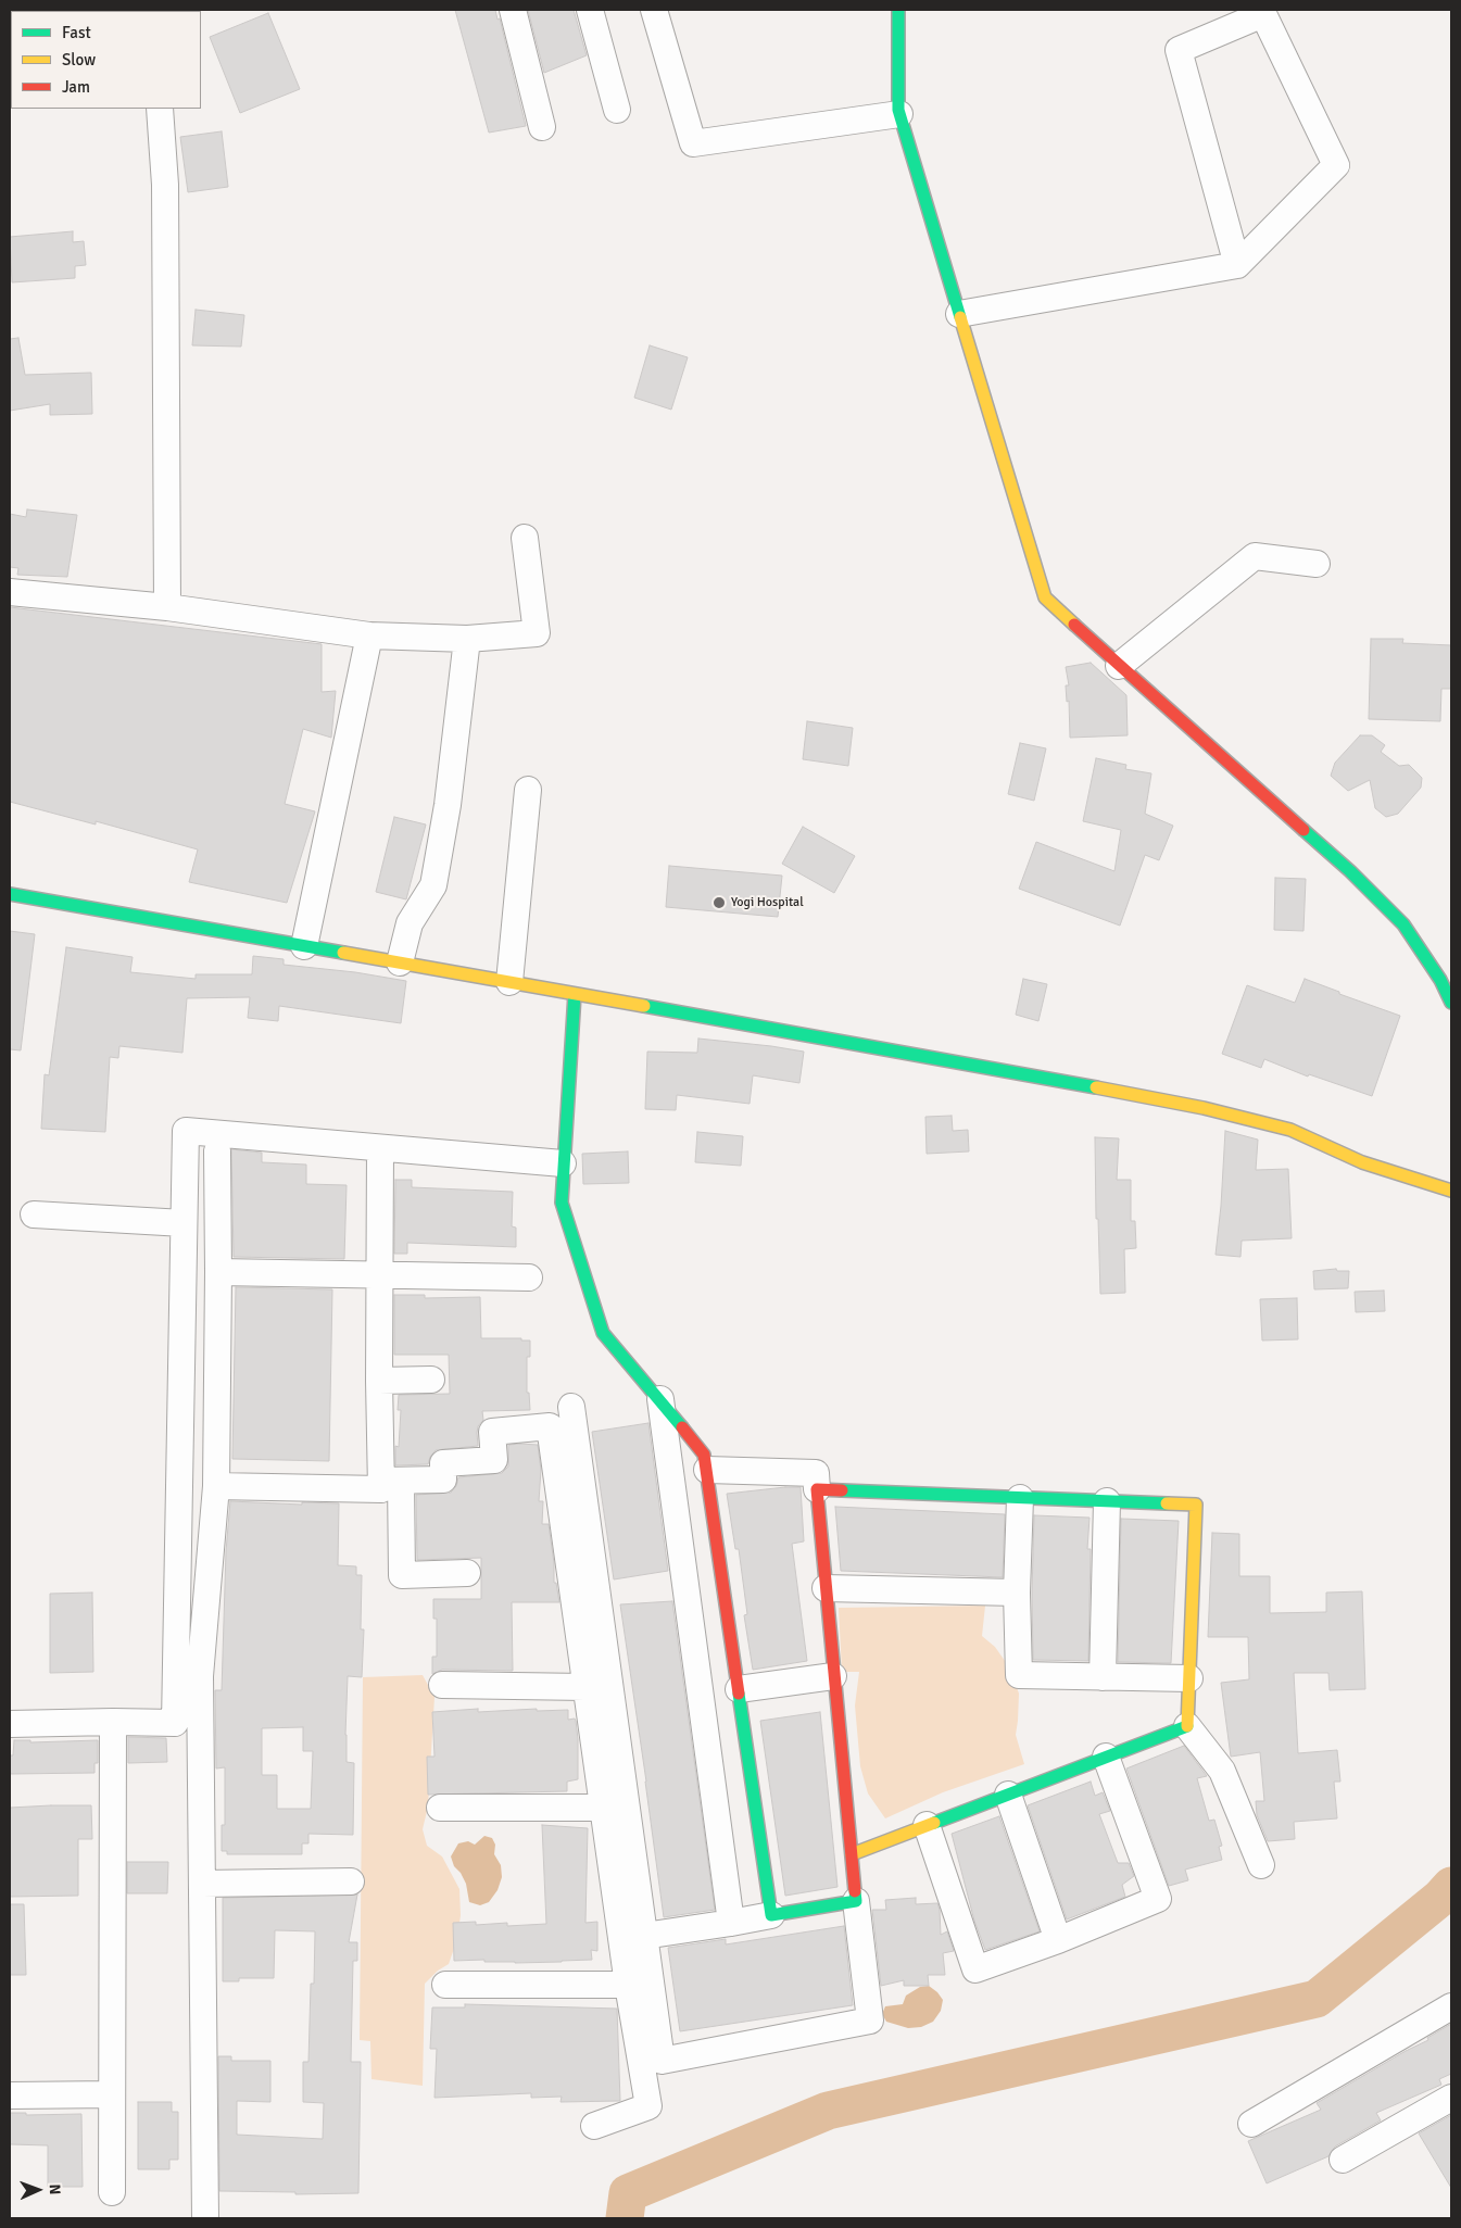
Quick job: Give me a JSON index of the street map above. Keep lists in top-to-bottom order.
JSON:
{
  "places": ["Yogi Hospital"],
  "legend": ["Fast", "Slow", "Jam"],
  "north": "right"
}
